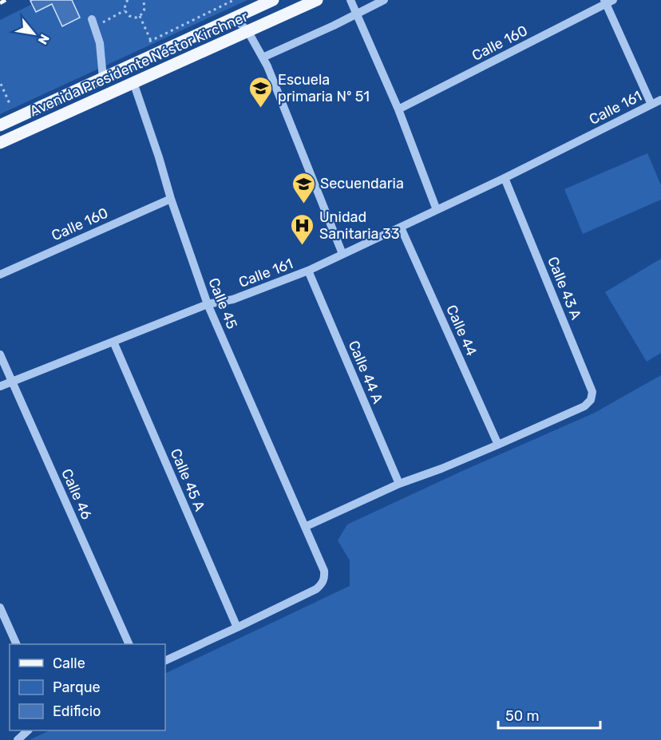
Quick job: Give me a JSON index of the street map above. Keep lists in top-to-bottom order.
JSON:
{
  "streets": {
    "main road": ["Avenida Presidente Néstor Kirchner"],
    "street": [
      "Calle 160",
      "Calle 161",
      "Calle 43 A",
      "Calle 45",
      "Calle 44",
      "Calle 44 A",
      "Calle 45 A",
      "Calle 46"
    ]
  },
  "crossings": [
    ["Calle 160", "Calle 45"],
    ["Avenida Presidente Néstor Kirchner", "Calle 45"],
    ["Calle 161", "Calle 43 A"],
    ["Calle 161", "Calle 45"],
    ["Calle 161", "Calle 44"],
    ["Calle 161", "Calle 44 A"],
    ["Calle 161", "Calle 45 A"],
    ["Calle 161", "Calle 46"],
    ["Calle 43 A", "Calle 44"],
    ["Calle 45", "Calle 45 A"]
  ],
  "places": {
    "school or university": ["Escuela primaria Nº 51", "Secuendaria"],
    "hospital": ["Unidad Sanitaria 33"]
  },
  "legend": ["Calle", "Parque", "Edificio"],
  "scale_bar": "50 m",
  "north": "bottom right"
}
